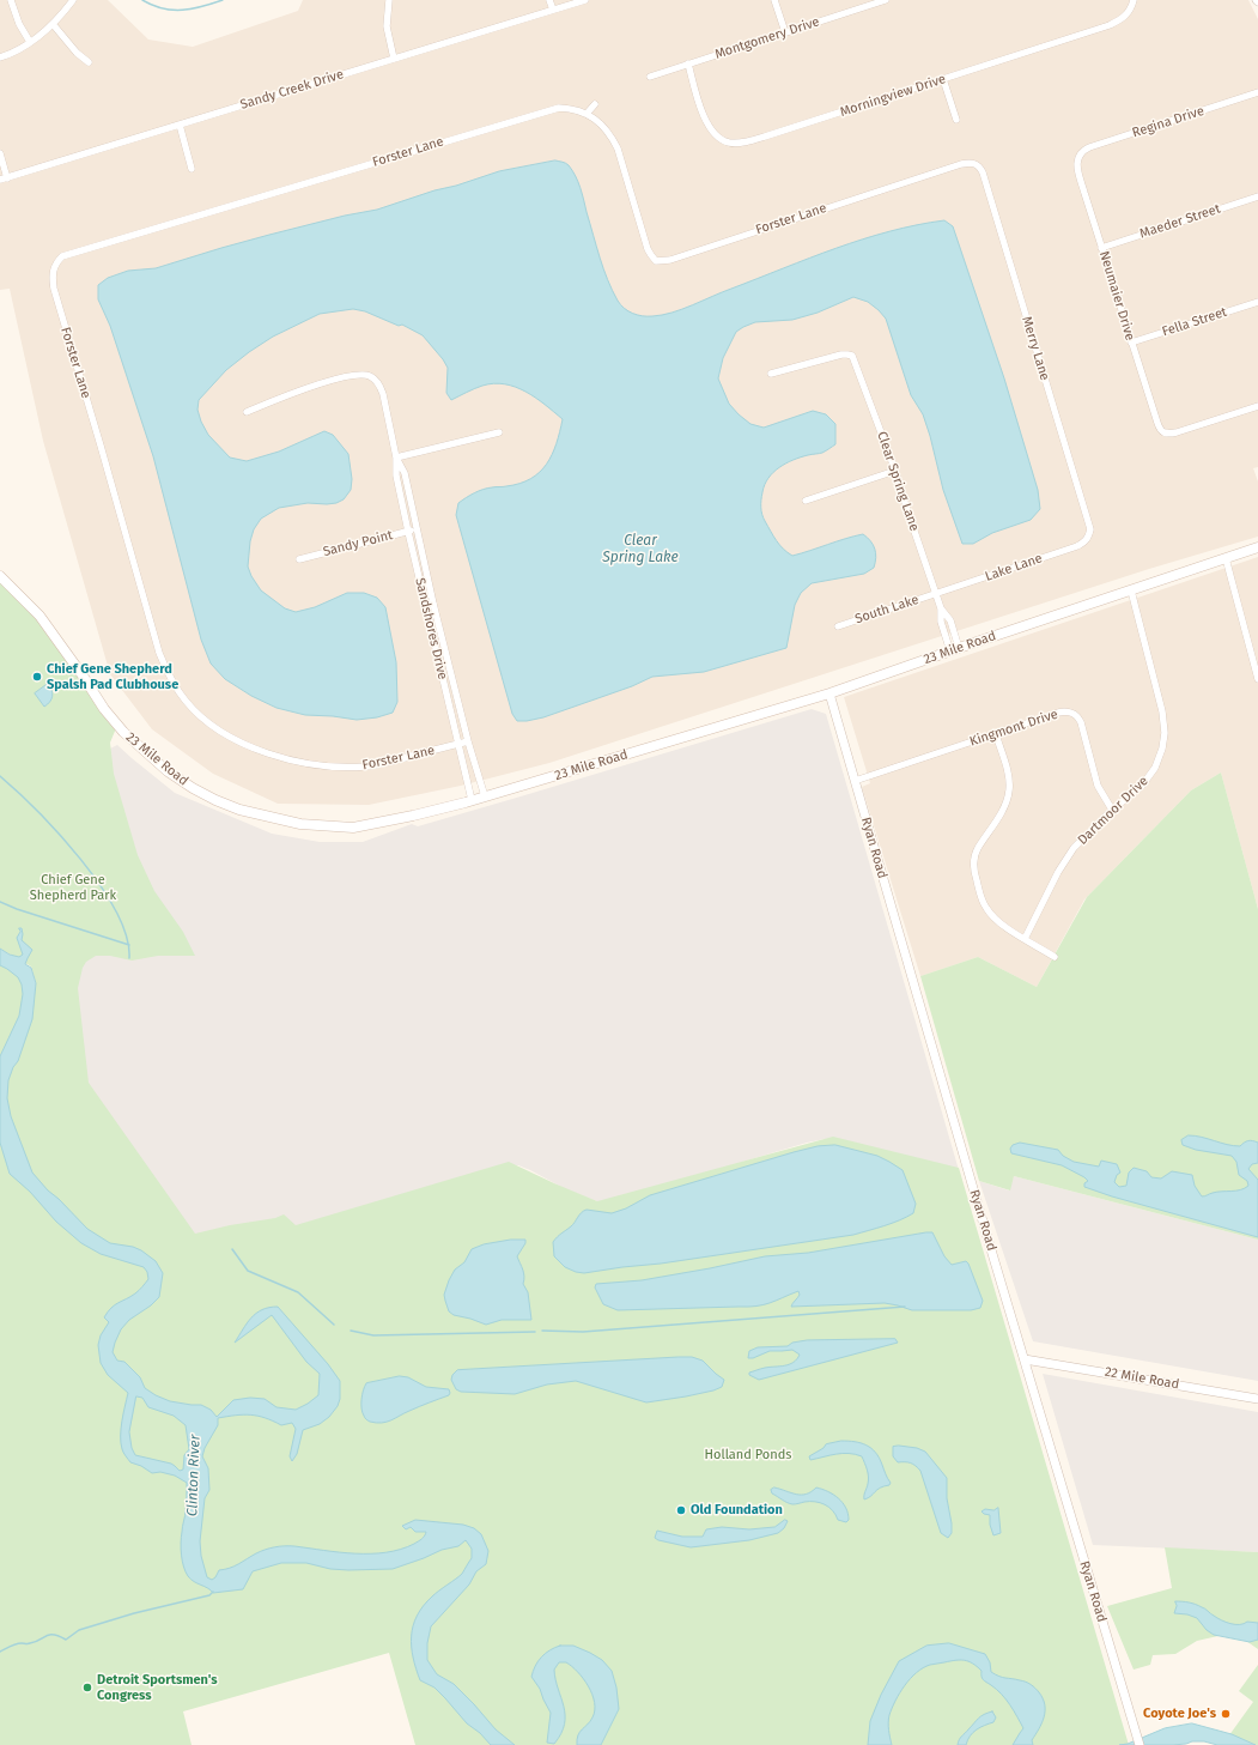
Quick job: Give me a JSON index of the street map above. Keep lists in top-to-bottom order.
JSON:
{
  "streets": {
    "main road": ["23 Mile Road"],
    "street": [
      "Montgomery Drive",
      "Sandy Creek Drive",
      "Morningview Drive",
      "Regina Drive",
      "Forster Lane",
      "Maeder Street",
      "Neumaier Drive",
      "Fella Street",
      "Merry Lane",
      "Clear Spring Lane",
      "Sandy Point",
      "Lake Lane",
      "South Lake",
      "Sandshores Drive",
      "Kingmont Drive",
      "Dartmoor Drive",
      "Ryan Road",
      "22 Mile Road"
    ]
  },
  "crossings": [
    ["Montgomery Drive", "Morningview Drive"],
    ["Regina Drive", "Neumaier Drive"],
    ["Forster Lane", "Merry Lane"],
    ["Forster Lane", "Sandshores Drive"],
    ["Maeder Street", "Neumaier Drive"],
    ["Neumaier Drive", "Fella Street"],
    ["Merry Lane", "Lake Lane"],
    ["Clear Spring Lane", "Lake Lane"],
    ["Clear Spring Lane", "South Lake"],
    ["Clear Spring Lane", "23 Mile Road"],
    ["Sandy Point", "Sandshores Drive"],
    ["Lake Lane", "South Lake"],
    ["Sandshores Drive", "23 Mile Road"],
    ["23 Mile Road", "Dartmoor Drive"],
    ["23 Mile Road", "Ryan Road"],
    ["Kingmont Drive", "Dartmoor Drive"],
    ["Kingmont Drive", "Ryan Road"],
    ["Ryan Road", "22 Mile Road"]
  ],
  "water": ["Clear Spring Lake", "Clinton River"],
  "parks": ["Chief Gene Shepherd Park", "Holland Ponds"],
  "places": [
    "Chief Gene Shepherd Spalsh Pad Clubhouse",
    "Old Foundation",
    "Detroit Sportsmen's Congress",
    "Coyote Joe's"
  ]
}
